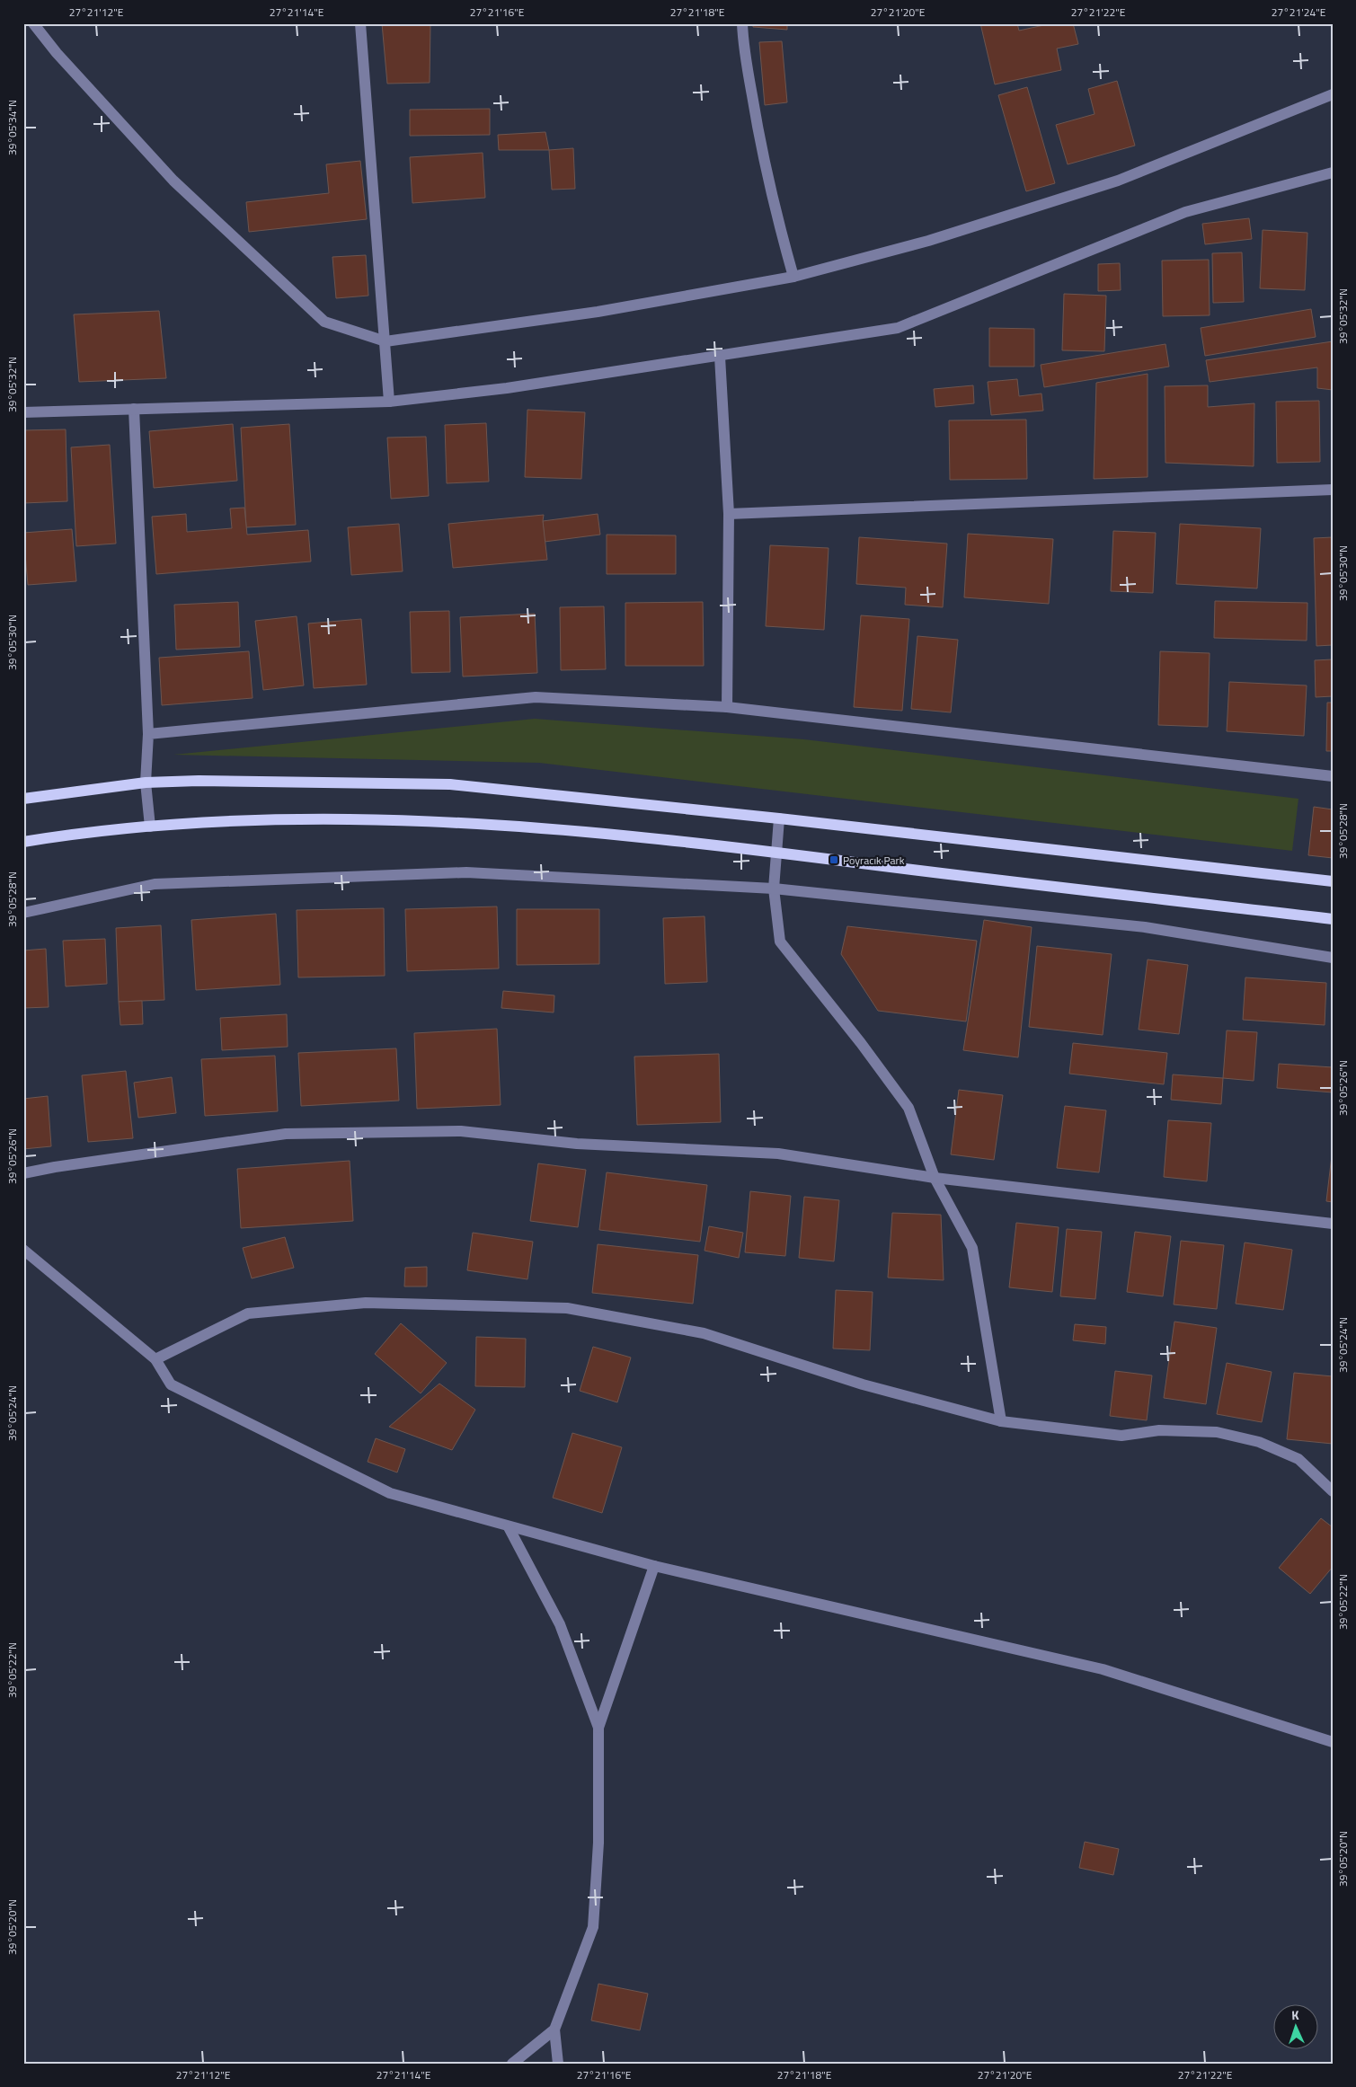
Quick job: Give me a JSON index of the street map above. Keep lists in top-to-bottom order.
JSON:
{
  "places": {
    "transit": ["Poyracık Park"]
  },
  "north": "top",
  "coordinates": [
    "27°21'12\"E",
    "27°21'14\"E",
    "27°21'16\"E",
    "27°21'18\"E",
    "27°21'20\"E",
    "27°21'22\"E",
    "27°21'24\"E",
    "39°05'34\"N",
    "39°05'32\"N",
    "39°05'30\"N",
    "39°05'28\"N",
    "39°05'26\"N",
    "39°05'24\"N",
    "39°05'22\"N",
    "39°05'20\"N"
  ]
}
